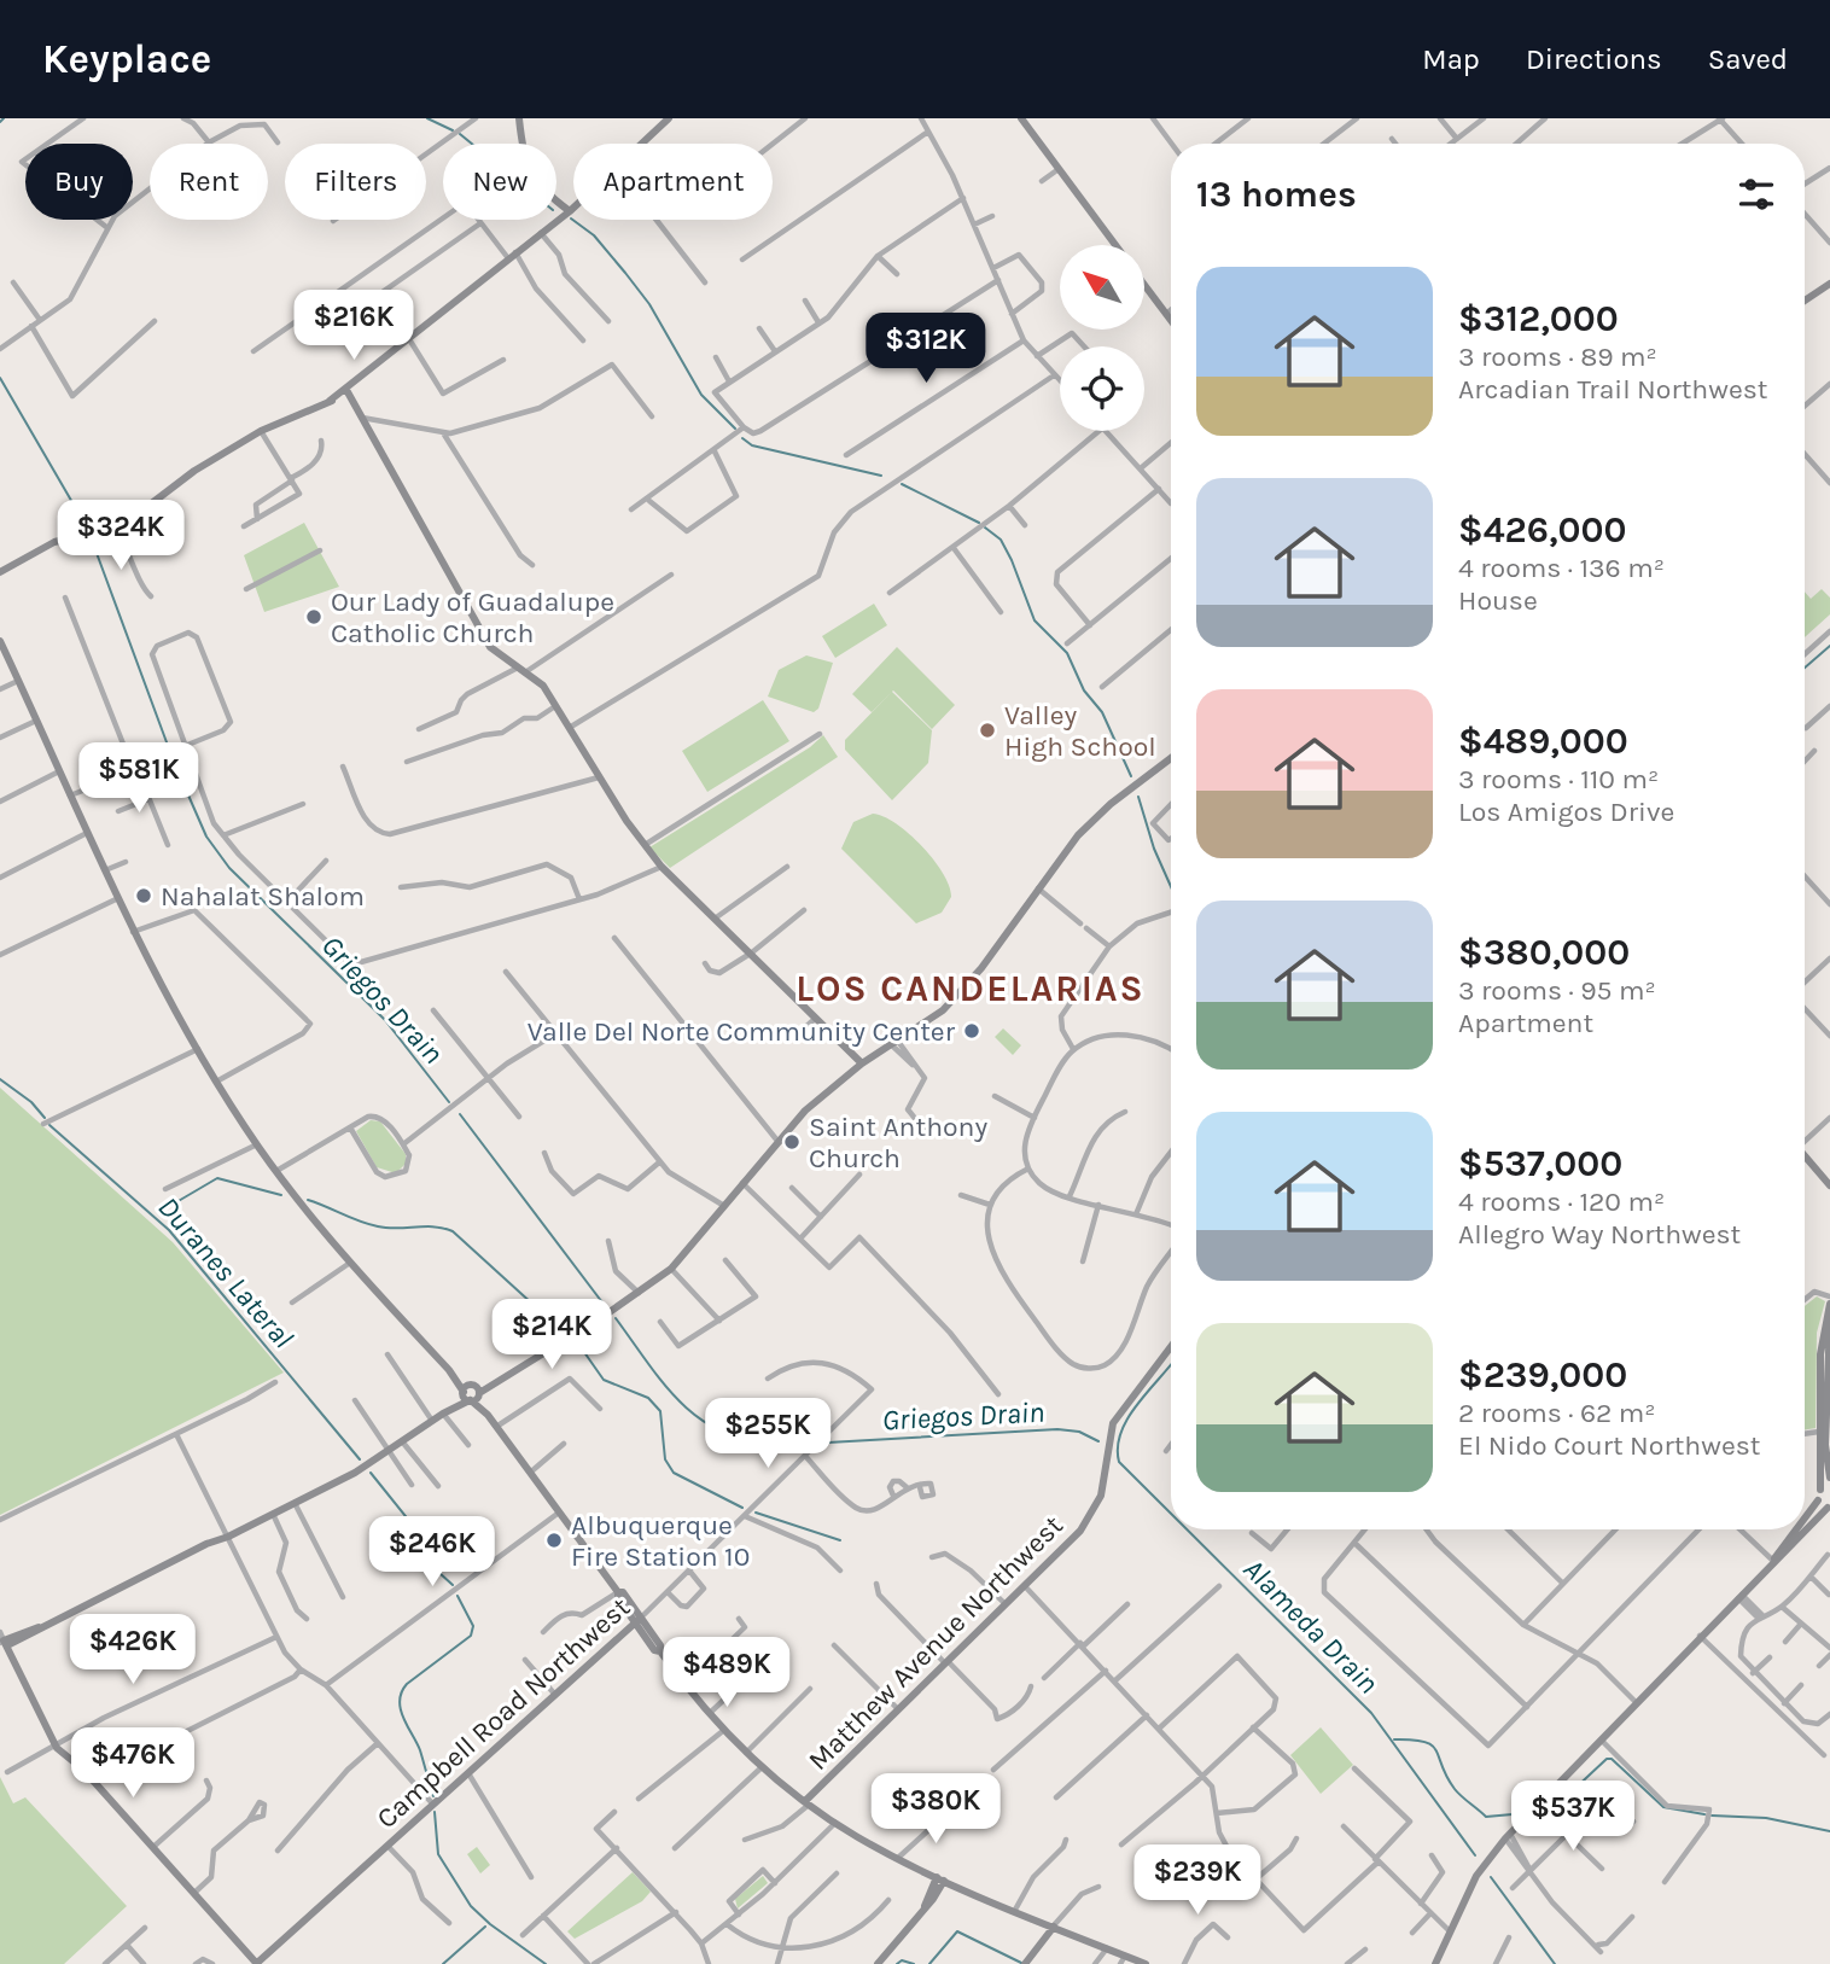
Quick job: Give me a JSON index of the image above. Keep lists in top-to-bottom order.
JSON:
{
  "streets": {
    "main road": ["Matthew Avenue Northwest", "Campbell Road Northwest"]
  },
  "districts": ["LOS CANDELARIAS"],
  "water": ["Griegos Drain", "Duranes Lateral", "Alameda Drain"],
  "places": [
    "Our Lady of Guadalupe Catholic Church",
    "Valley High School",
    "Nahalat Shalom",
    "Valle Del Norte Community Center",
    "Saint Anthony Church",
    "Albuquerque Fire Station 10"
  ],
  "north": "top left",
  "page": {
    "header": "Keyplace",
    "nav": ["Map", "Directions", "Saved"],
    "chip": [
      "Buy",
      "Rent",
      "Filters",
      "New",
      "Apartment"
    ],
    "heading": "13 homes",
    "list": [
      {
        "name": "$312,000",
        "note": "3 rooms · 89 m² · Arcadian Trail Northwest"
      },
      {
        "name": "$426,000",
        "note": "4 rooms · 136 m² · House"
      },
      {
        "name": "$489,000",
        "note": "3 rooms · 110 m² · Los Amigos Drive"
      },
      {
        "name": "$380,000",
        "note": "3 rooms · 95 m² · Apartment"
      },
      {
        "name": "$537,000",
        "note": "4 rooms · 120 m² · Allegro Way Northwest"
      },
      {
        "name": "$239,000",
        "note": "2 rooms · 62 m² · El Nido Court Northwest"
      }
    ],
    "price": [
      "$216K",
      "$312K",
      "$324K",
      "$581K",
      "$214K",
      "$255K",
      "$246K",
      "$426K",
      "$489K",
      "$476K",
      "$380K",
      "$537K",
      "$239K"
    ]
  }
}
